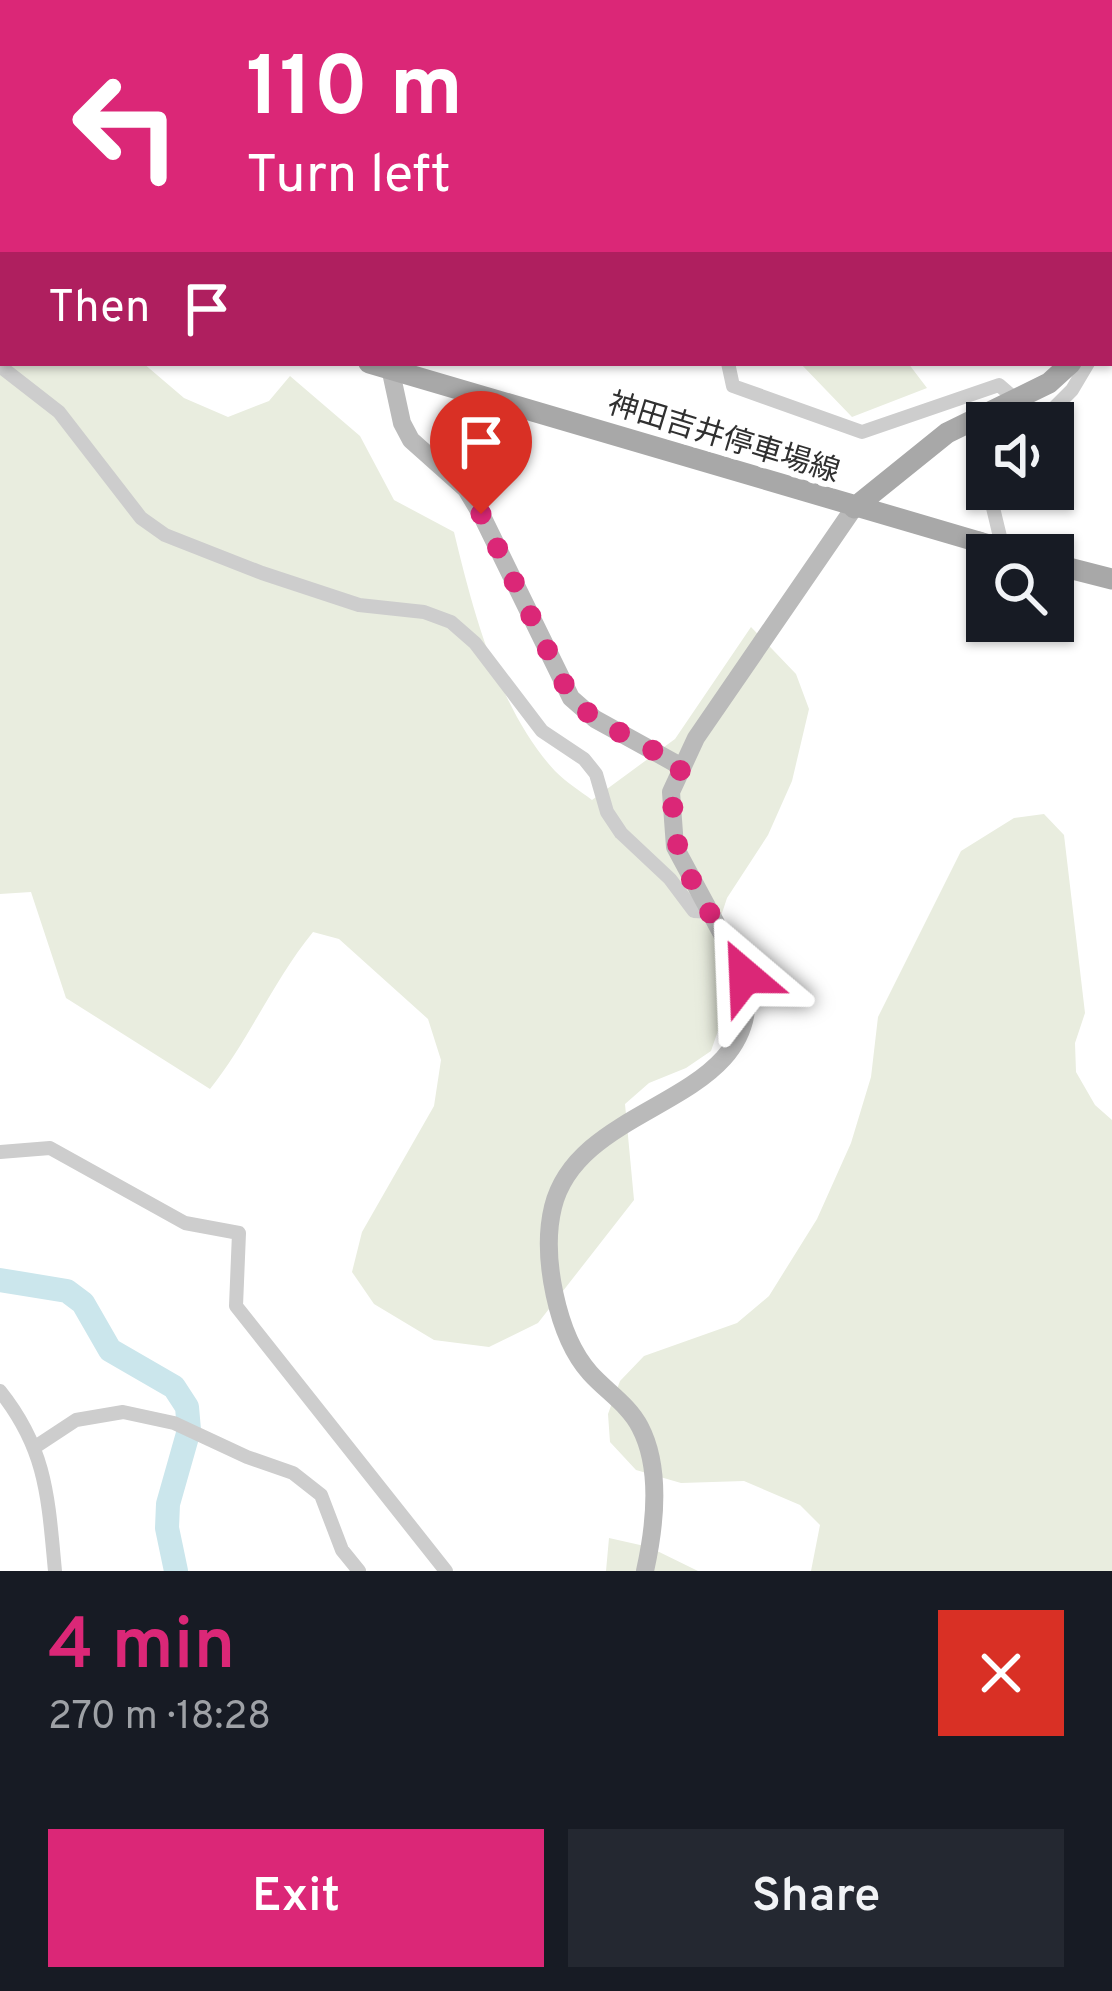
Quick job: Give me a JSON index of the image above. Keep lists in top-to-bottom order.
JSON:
{
  "streets": {
    "main road": ["神田吉井停車場線"]
  },
  "page": {
    "turn": ["110 m", "Turn left"],
    "then": "Then",
    "heading": ["4 min", "270 m · 18:28"],
    "buttons": ["Exit", "Share"]
  }
}
